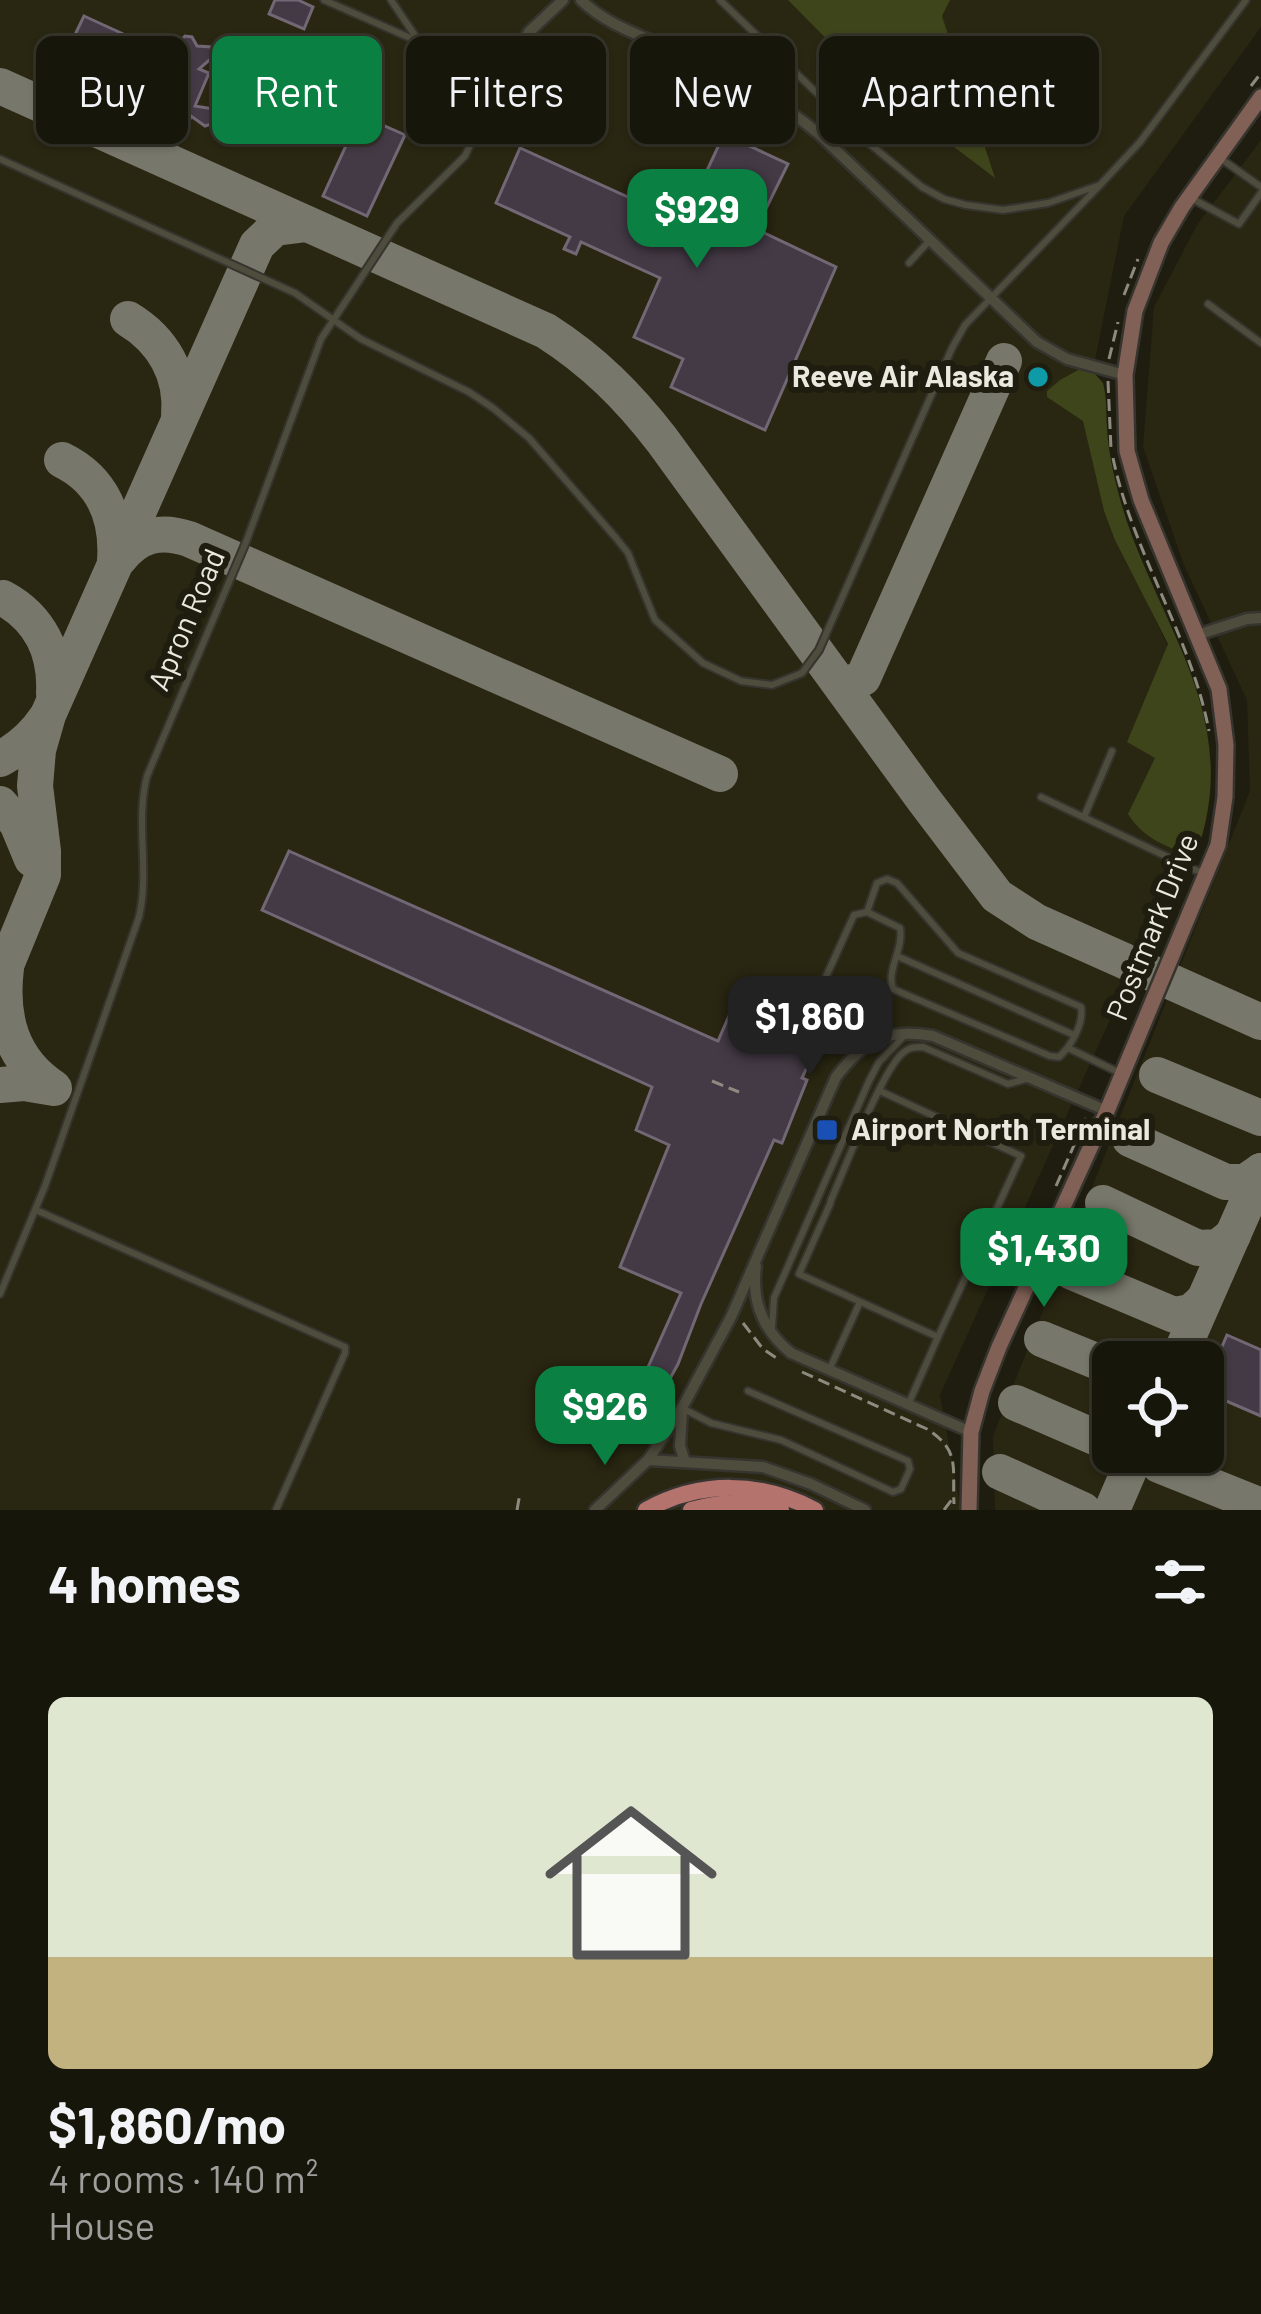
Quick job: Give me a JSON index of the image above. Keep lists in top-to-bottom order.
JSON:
{
  "streets": {
    "street": ["Postmark Drive"],
    "lane": ["Apron Road"]
  },
  "places": {
    "other": ["Reeve Air Alaska"],
    "transit": ["Airport North Terminal"]
  },
  "page": {
    "chip": [
      "Buy",
      "Rent",
      "Filters",
      "New",
      "Apartment"
    ],
    "price": [
      "$929",
      "$1,860",
      "$1,430",
      "$926"
    ],
    "heading": "4 homes",
    "list": [
      {
        "name": "$1,860/mo",
        "note": "4 rooms · 140 m² · House"
      }
    ]
  }
}
